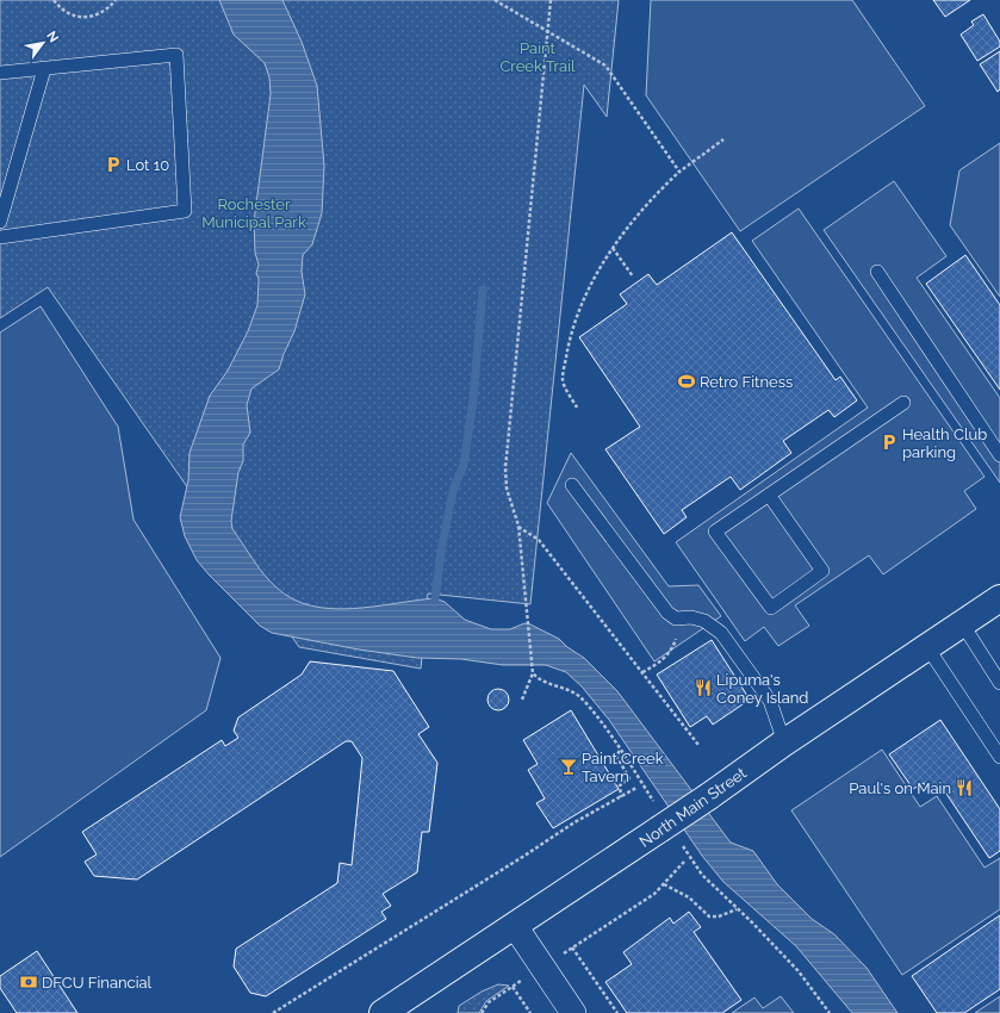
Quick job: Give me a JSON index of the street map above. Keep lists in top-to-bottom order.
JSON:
{
  "streets": {
    "main road": ["North Main Street"]
  },
  "parks": ["Paint Creek Trail", "Rochester Municipal Park"],
  "places": {
    "parking": ["Lot 10", "Health Club parking"],
    "sports": ["Retro Fitness"],
    "restaurant": ["Lipuma's Coney Island", "Paul's on Main"],
    "bar": ["Paint Creek Tavern"],
    "bank": ["DFCU Financial"]
  },
  "north": "top right"
}
